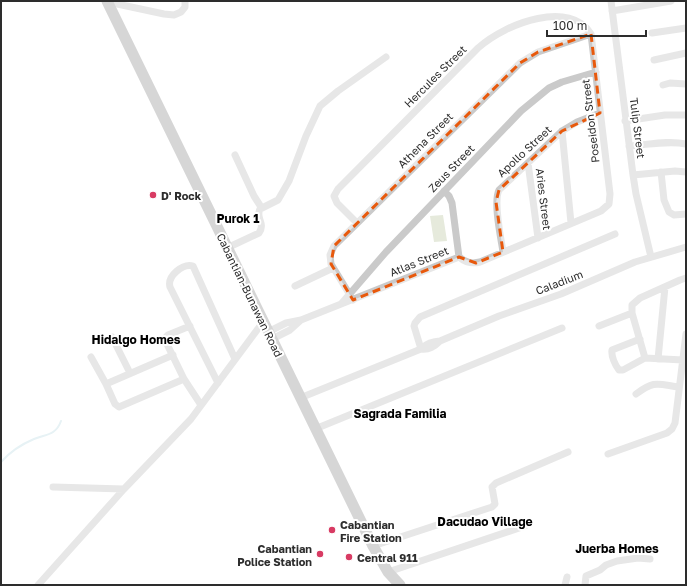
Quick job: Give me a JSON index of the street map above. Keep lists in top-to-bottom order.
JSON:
{
  "streets": {
    "main road": ["Cabantian-Bunawan Road"],
    "street": [
      "Hercules Street",
      "Poseidon Street",
      "Tulip Street",
      "Athena Street",
      "Apollo Street",
      "Zeus Street",
      "Aries Street",
      "Atlas Street",
      "Caladium"
    ]
  },
  "crossings": [
    ["Hercules Street", "Athena Street"],
    ["Poseidon Street", "Athena Street"],
    ["Poseidon Street", "Apollo Street"],
    ["Poseidon Street", "Zeus Street"],
    ["Poseidon Street", "Atlas Street"],
    ["Tulip Street", "Caladium"],
    ["Apollo Street", "Aries Street"],
    ["Apollo Street", "Atlas Street"],
    ["Zeus Street", "Atlas Street"],
    ["Zeus Street", "Cabantian-Bunawan Road"],
    ["Aries Street", "Atlas Street"],
    ["Caladium", "Cabantian-Bunawan Road"]
  ],
  "districts": [
    "Purok 1",
    "Hidalgo Homes",
    "Sagrada Familia",
    "Dacudao Village",
    "Juerba Homes"
  ],
  "places": [
    "D' Rock",
    "Cabantian Fire Station",
    "Cabantian Police Station",
    "Central 911"
  ],
  "scale_bar": "100 m"
}
